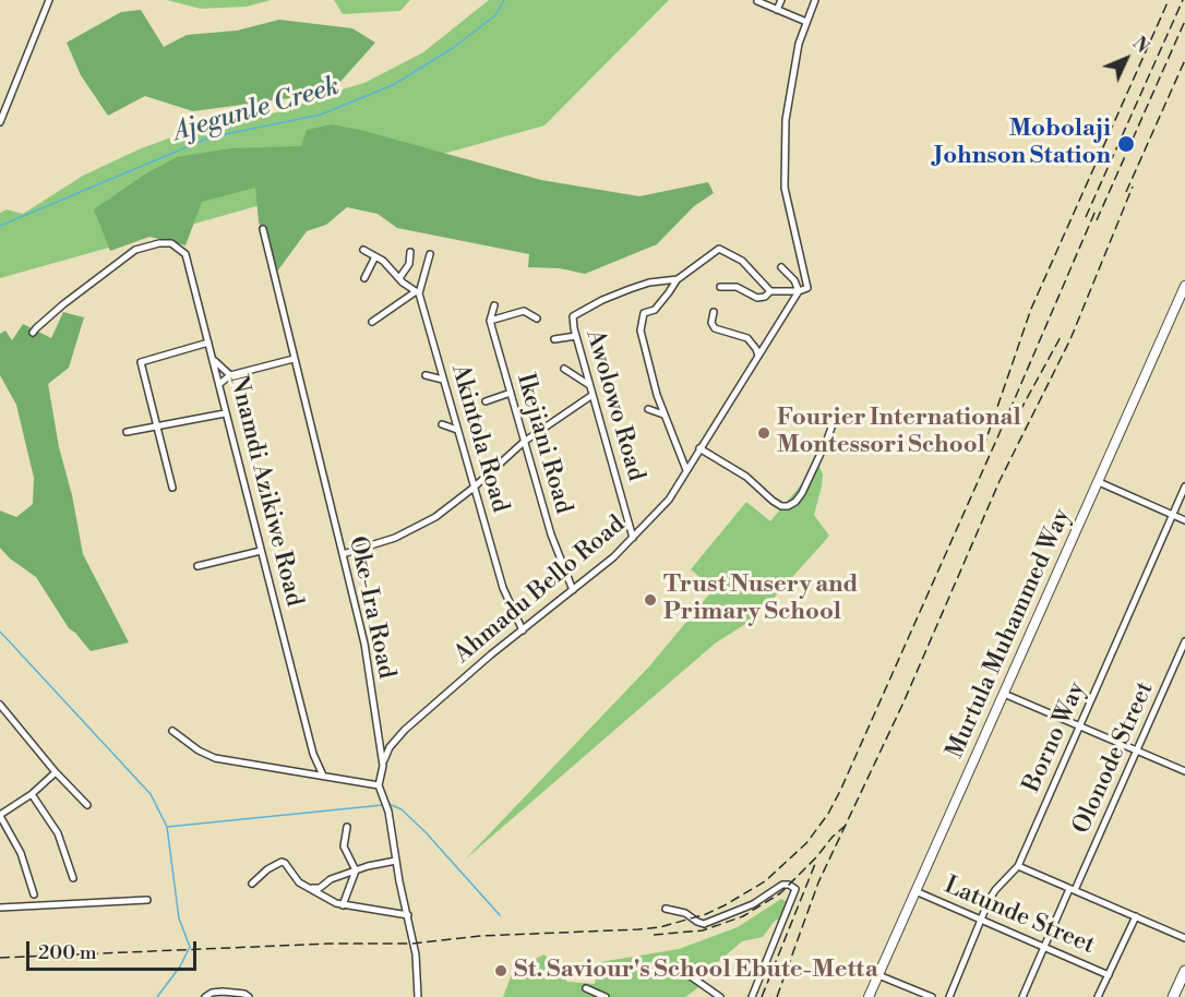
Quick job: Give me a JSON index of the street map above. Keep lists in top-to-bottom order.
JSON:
{
  "streets": {
    "main road": ["Murtula Muhammed Way"],
    "street": [
      "Awolowo Road",
      "Akintola Road",
      "Ikejiani Road",
      "Nnamdi Azikiwe Road",
      "Ahmadu Bello Road",
      "Oke-Ira Road",
      "Borno Way",
      "Olonode Street",
      "Latunde Street"
    ]
  },
  "crossings": [
    ["Awolowo Road", "Ahmadu Bello Road"],
    ["Akintola Road", "Ahmadu Bello Road"],
    ["Ikejiani Road", "Ahmadu Bello Road"],
    ["Ahmadu Bello Road", "Oke-Ira Road"],
    ["Murtula Muhammed Way", "Latunde Street"],
    ["Borno Way", "Latunde Street"],
    ["Olonode Street", "Latunde Street"]
  ],
  "water": ["Ajegunle Creek"],
  "places": [
    "Mobolaji Johnson Station",
    "Fourier International Montessori School",
    "Trust Nusery and Primary School",
    "St. Saviour's School Ebute-Metta"
  ],
  "scale_bar": "200 m",
  "north": "top right"
}
